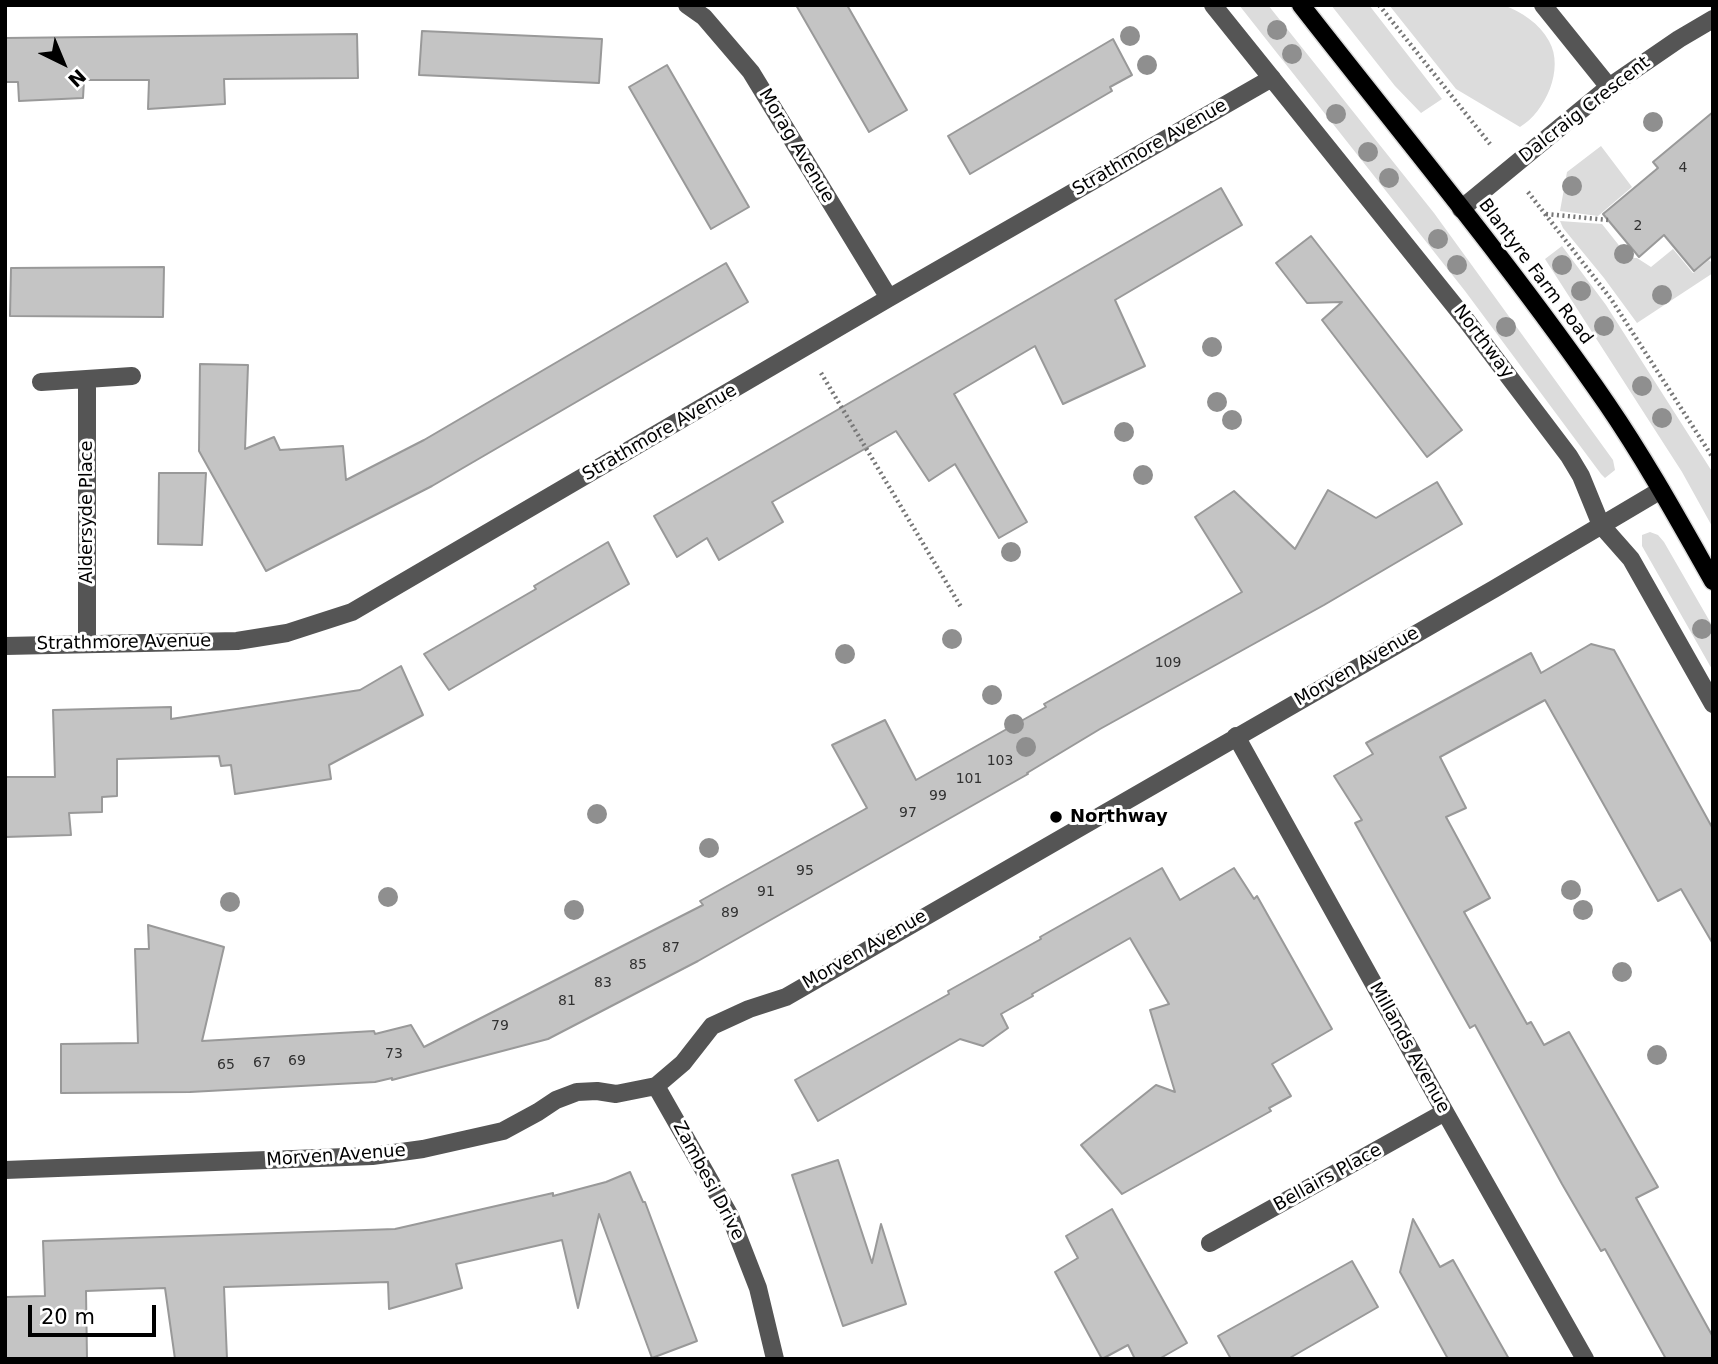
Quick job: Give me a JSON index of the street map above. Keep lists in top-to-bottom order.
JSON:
{
  "streets": {
    "main road": ["Blantyre Farm Road"],
    "street": [
      "Dalcraig Crescent",
      "Morag Avenue",
      "Strathmore Avenue",
      "Northway",
      "Aldersyde Place",
      "Morven Avenue",
      "Millands Avenue",
      "Bellairs Place",
      "Zambesi Drive"
    ]
  },
  "crossings": [
    ["Dalcraig Crescent", "Blantyre Farm Road"],
    ["Morag Avenue", "Strathmore Avenue"],
    ["Strathmore Avenue", "Northway"],
    ["Strathmore Avenue", "Aldersyde Place"],
    ["Blantyre Farm Road", "Morven Avenue"],
    ["Northway", "Morven Avenue"],
    ["Morven Avenue", "Millands Avenue"],
    ["Morven Avenue", "Zambesi Drive"],
    ["Millands Avenue", "Bellairs Place"]
  ],
  "places": ["Northway"],
  "house_numbers": [
    "4",
    "2",
    "109",
    "103",
    "101",
    "99",
    "97",
    "95",
    "91",
    "89",
    "87",
    "85",
    "83",
    "81",
    "79",
    "73",
    "69",
    "67",
    "65"
  ],
  "scale_bar": "20 m",
  "north": "bottom right"
}
